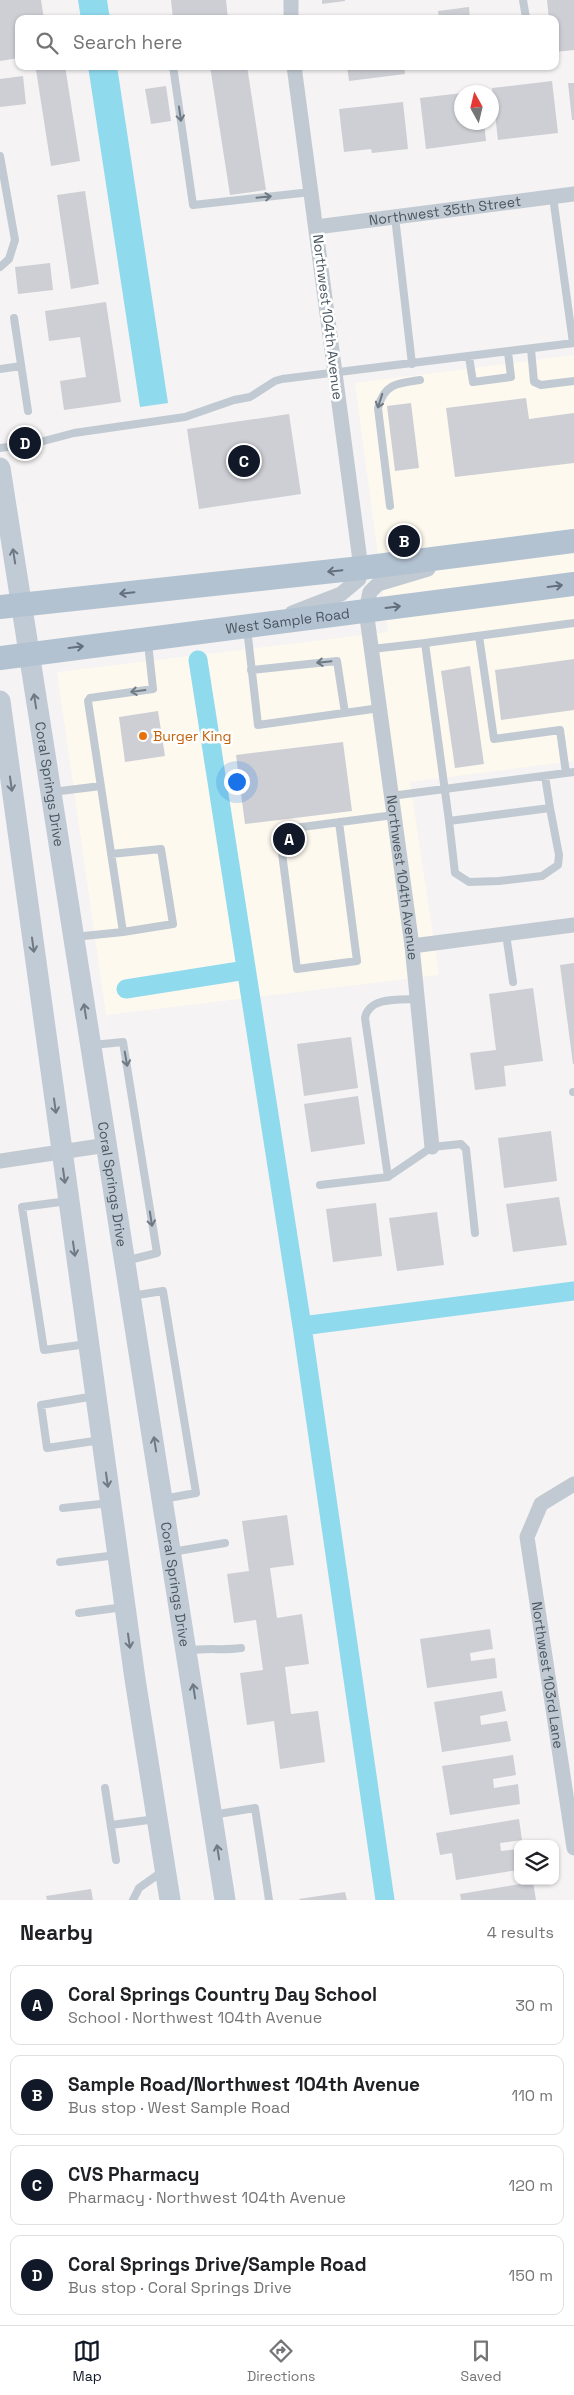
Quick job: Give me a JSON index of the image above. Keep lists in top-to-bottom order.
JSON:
{
  "streets": {
    "main road": ["West Sample Road", "Coral Springs Drive"],
    "street": ["Northwest 35th Street", "Northwest 104th Avenue", "Northwest 103rd Lane"]
  },
  "crossings": [
    ["Northwest 35th Street", "Northwest 104th Avenue"],
    ["Northwest 104th Avenue", "West Sample Road"],
    ["West Sample Road", "Coral Springs Drive"]
  ],
  "places": ["Burger King"],
  "north": "top",
  "page": {
    "search": "Search here",
    "pins": [
      "D",
      "C",
      "B",
      "A"
    ],
    "heading": ["Nearby", "4 results"],
    "list": [
      {
        "mark": "A",
        "name": "Coral Springs Country Day School",
        "note": "School · Northwest 104th Avenue",
        "value": "30 m"
      },
      {
        "mark": "B",
        "name": "Sample Road/Northwest 104th Avenue",
        "note": "Bus stop · West Sample Road",
        "value": "110 m"
      },
      {
        "mark": "C",
        "name": "CVS Pharmacy",
        "note": "Pharmacy · Northwest 104th Avenue",
        "value": "120 m"
      },
      {
        "mark": "D",
        "name": "Coral Springs Drive/Sample Road",
        "note": "Bus stop · Coral Springs Drive",
        "value": "150 m"
      }
    ],
    "nav": ["Map", "Directions", "Saved"]
  }
}
